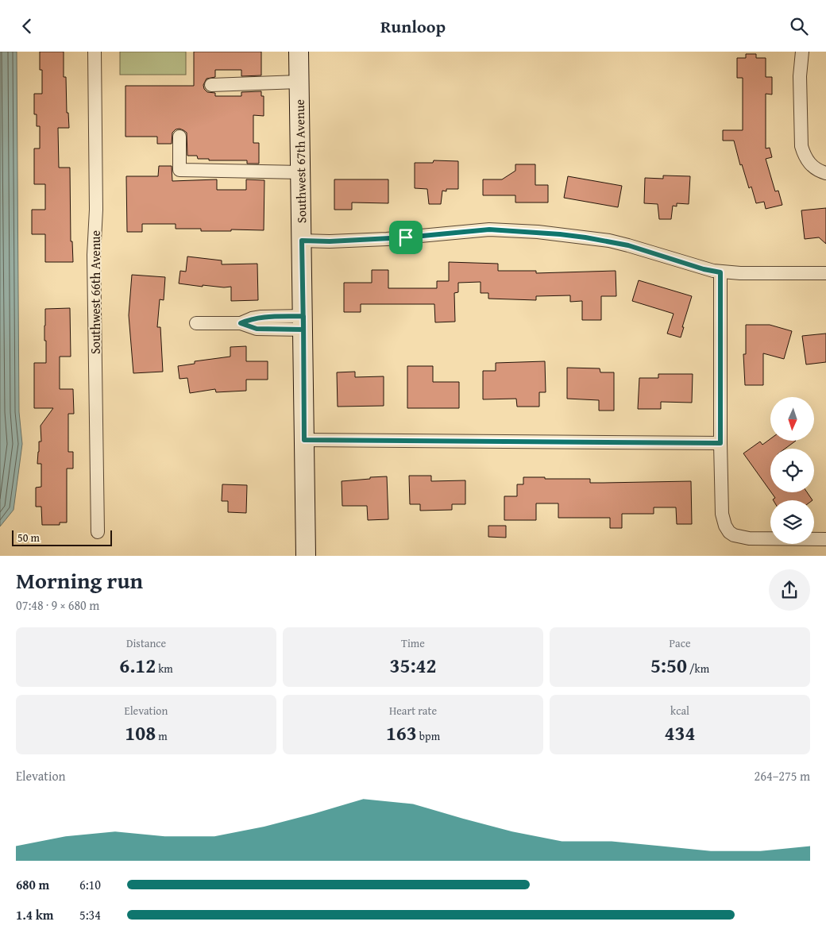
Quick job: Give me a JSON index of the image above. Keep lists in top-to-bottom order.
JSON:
{
  "streets": {
    "main road": ["Southwest 67th Avenue"],
    "street": ["Southwest 66th Avenue"]
  },
  "scale_bar": "50 m",
  "north": "bottom",
  "page": {
    "header": "Runloop",
    "scale": "50 m",
    "heading": ["Morning run", "07:48 · 9 × 680 m"],
    "stats": [
      ["Distance", "6.12 km"],
      ["Time", "35:42"],
      ["Pace", "5:50 /km"],
      ["Elevation", "108 m"],
      ["Heart rate", "163 bpm"],
      ["kcal", "434"]
    ],
    "chart": ["Elevation", "264–275 m"],
    "list": [
      {
        "name": "680 m",
        "note": "6:10"
      },
      {
        "name": "1.4 km",
        "note": "5:34"
      }
    ]
  }
}
